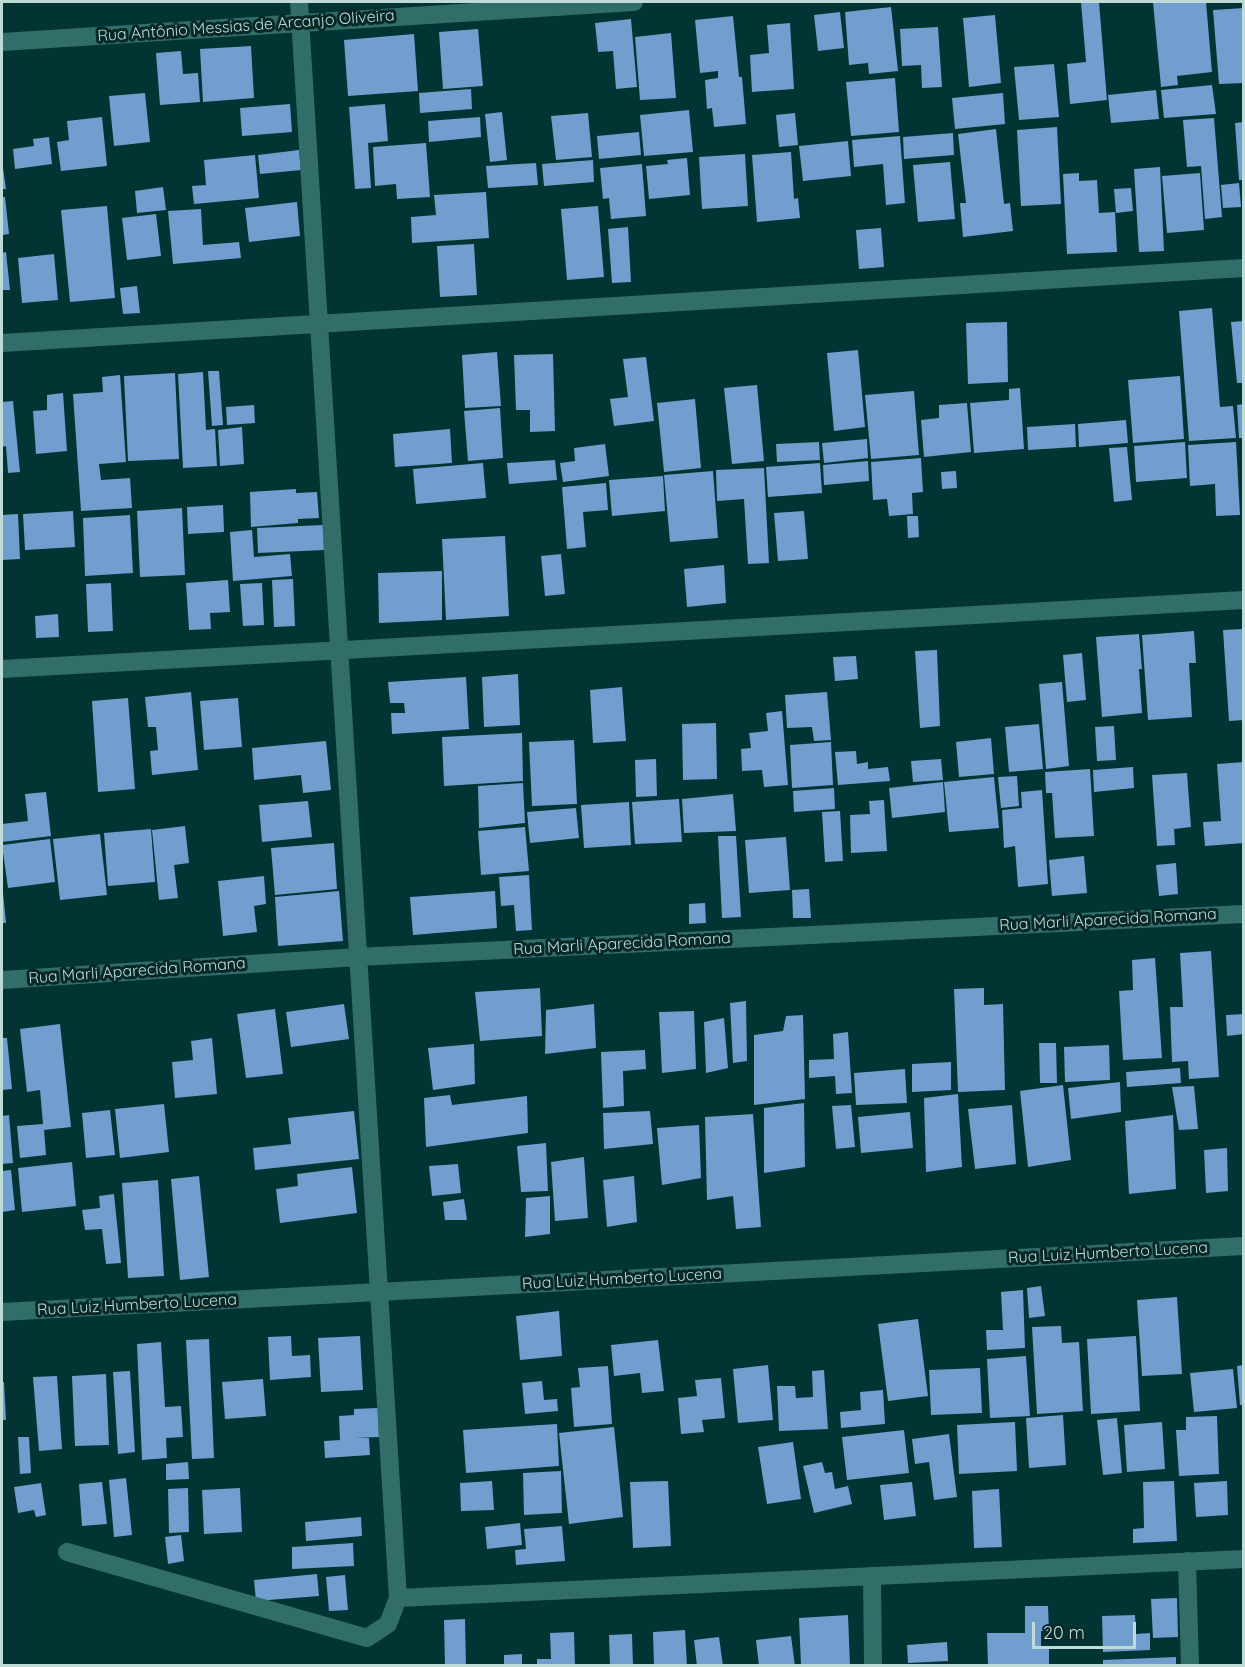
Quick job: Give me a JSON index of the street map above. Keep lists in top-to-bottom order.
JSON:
{
  "streets": {
    "street": ["Rua Antônio Messias de Arcanjo Oliveira", "Rua Marli Aparecida Romana", "Rua Luiz Humberto Lucena"]
  },
  "scale_bar": "20 m"
}
